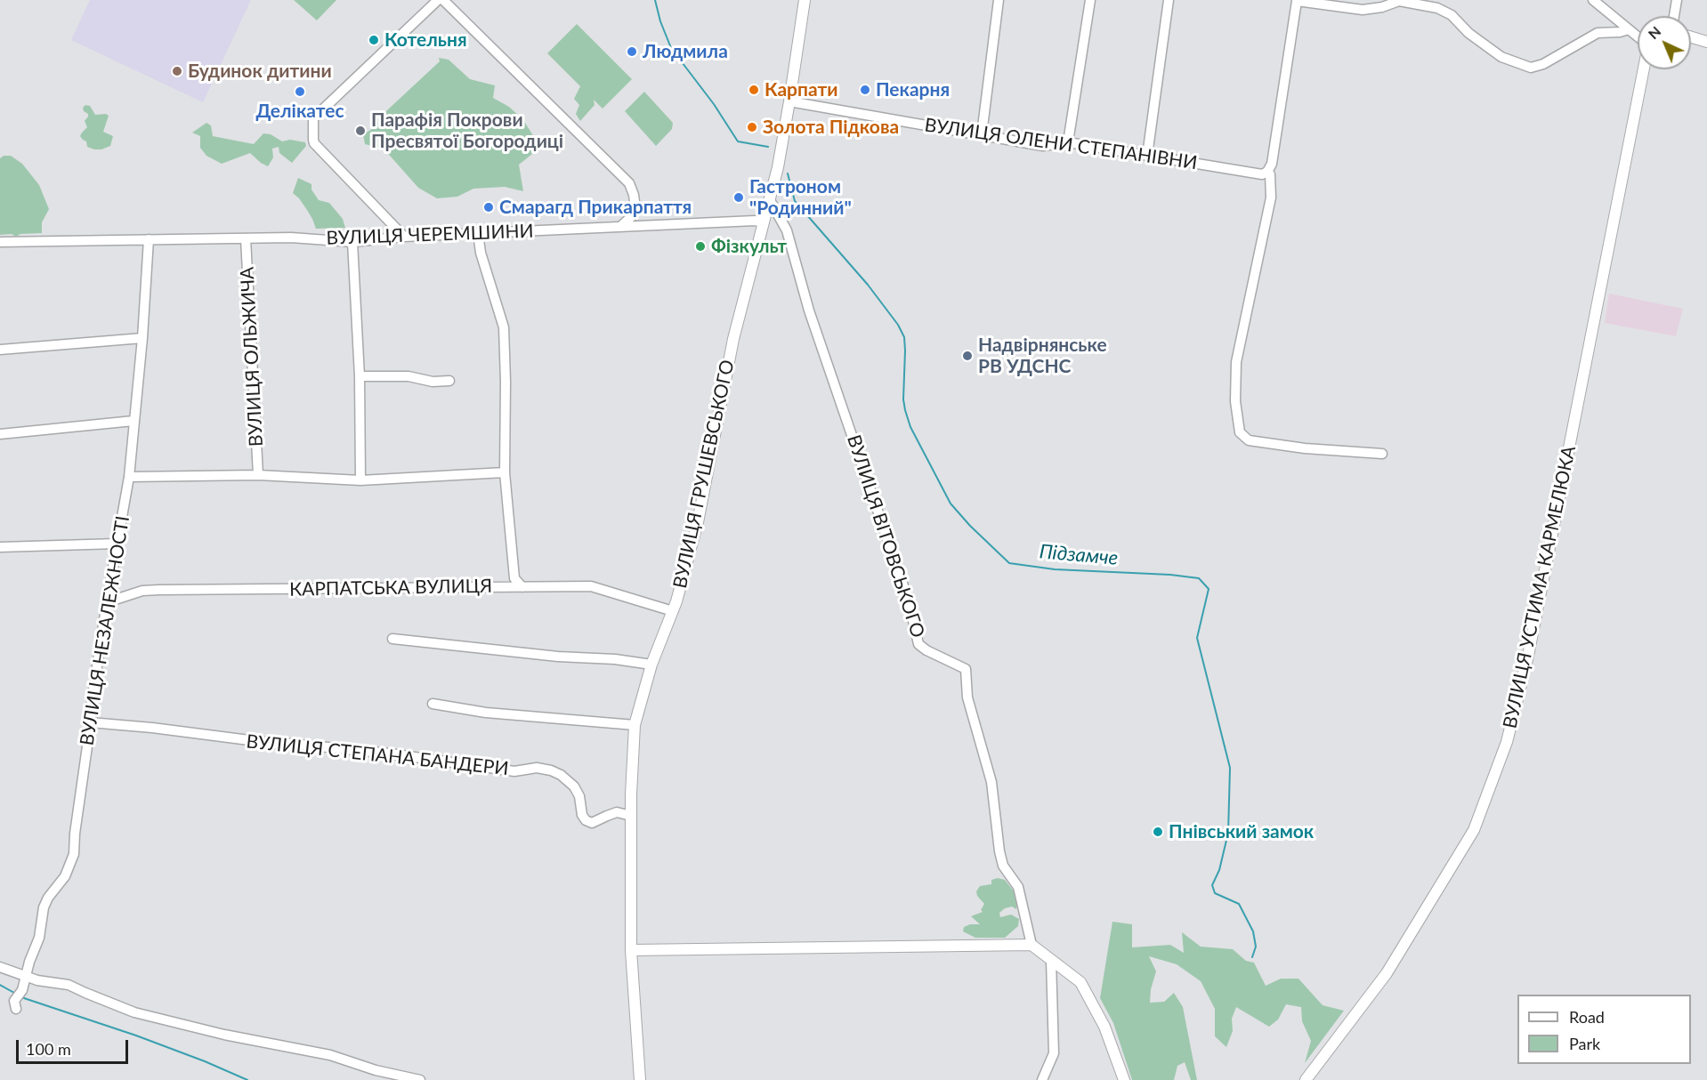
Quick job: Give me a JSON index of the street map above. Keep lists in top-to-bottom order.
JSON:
{
  "streets": {
    "street": [
      "ВУЛИЦЯ ОЛЕНИ СТЕПАНІВНИ",
      "ВУЛИЦЯ ЧЕРЕМШИНИ",
      "ВУЛИЦЯ ОЛЬЖИЧА",
      "ВУЛИЦЯ ГРУШЕВСЬКОГО",
      "ВУЛИЦЯ ВІТОВСЬКОГО",
      "ВУЛИЦЯ УСТИМА КАРМЕЛЮКА",
      "КАРПАТСЬКА ВУЛИЦЯ",
      "ВУЛИЦЯ НЕЗАЛЕЖНОСТІ",
      "ВУЛИЦЯ СТЕПАНА БАНДЕРИ"
    ]
  },
  "crossings": [
    ["ВУЛИЦЯ ОЛЕНИ СТЕПАНІВНИ", "ВУЛИЦЯ ГРУШЕВСЬКОГО"],
    ["ВУЛИЦЯ ЧЕРЕМШИНИ", "ВУЛИЦЯ ОЛЬЖИЧА"],
    ["ВУЛИЦЯ ЧЕРЕМШИНИ", "ВУЛИЦЯ ГРУШЕВСЬКОГО"],
    ["ВУЛИЦЯ ЧЕРЕМШИНИ", "ВУЛИЦЯ НЕЗАЛЕЖНОСТІ"],
    ["ВУЛИЦЯ ГРУШЕВСЬКОГО", "ВУЛИЦЯ ВІТОВСЬКОГО"],
    ["ВУЛИЦЯ ГРУШЕВСЬКОГО", "КАРПАТСЬКА ВУЛИЦЯ"],
    ["ВУЛИЦЯ ГРУШЕВСЬКОГО", "ВУЛИЦЯ СТЕПАНА БАНДЕРИ"],
    ["КАРПАТСЬКА ВУЛИЦЯ", "ВУЛИЦЯ НЕЗАЛЕЖНОСТІ"],
    ["ВУЛИЦЯ НЕЗАЛЕЖНОСТІ", "ВУЛИЦЯ СТЕПАНА БАНДЕРИ"]
  ],
  "water": ["Підзамче"],
  "places": [
    "Котельня",
    "Людмила",
    "Будинок дитини",
    "Карпати",
    "Пекарня",
    "Делікатес",
    "Золота Підкова",
    "Парафія Покрови Пресвятої Богородиці",
    "Гастроном \"Родинний\"",
    "Смарагд Прикарпаття",
    "Фізкульт",
    "Надвірнянське РВ УДСНС",
    "Пнівський замок"
  ],
  "legend": ["Road", "Park"],
  "scale_bar": "100 m",
  "north": "top left"
}
